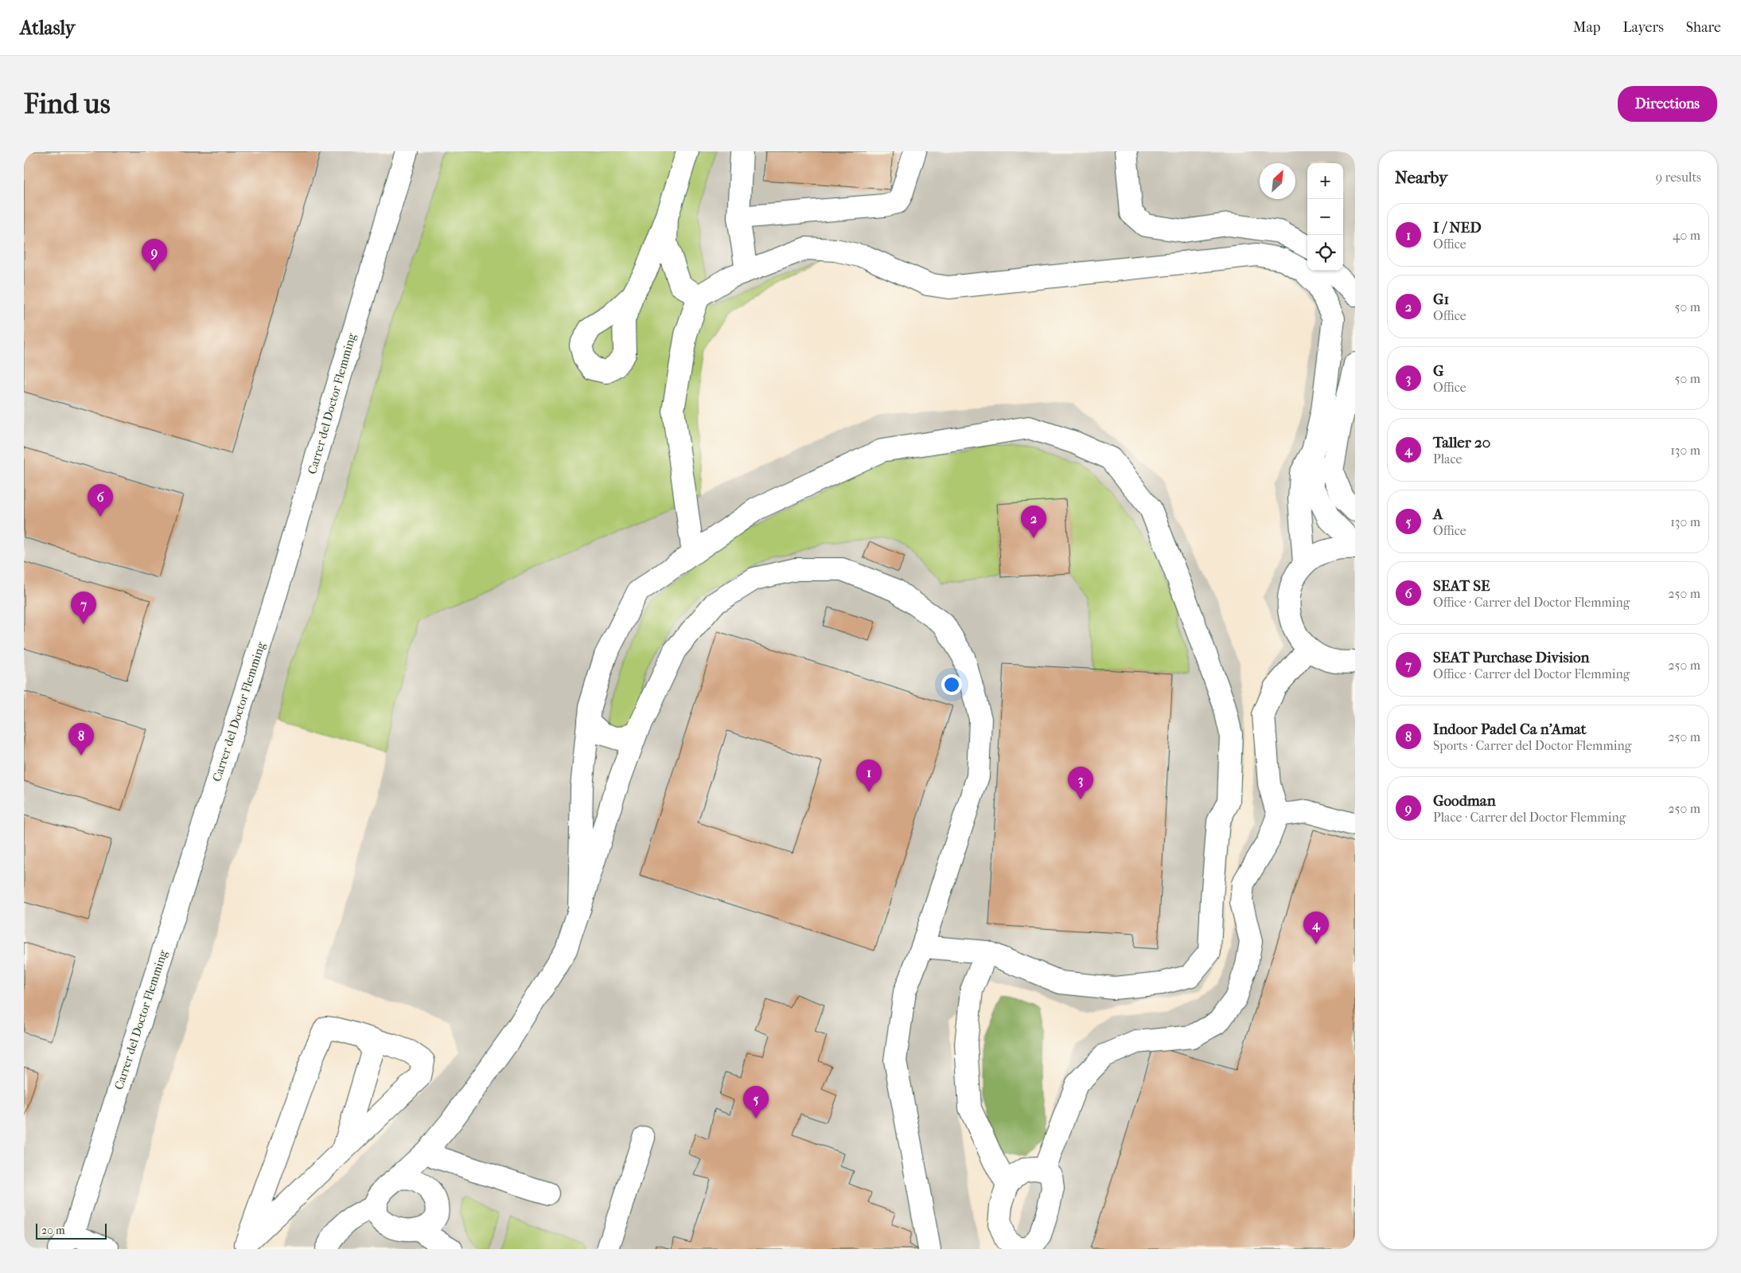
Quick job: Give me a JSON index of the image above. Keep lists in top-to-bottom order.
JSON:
{
  "streets": {
    "street": ["Carrer del Doctor Flemming"]
  },
  "scale_bar": "20 m",
  "north": "top right",
  "page": {
    "header": "Atlasly",
    "nav": ["Map", "Layers", "Share"],
    "buttons": "Directions",
    "title": "Find us",
    "heading": ["Nearby", "9 results"],
    "map_buttons": ["+", "−"],
    "list": [
      {
        "mark": "1",
        "name": "I / NED",
        "note": "Office",
        "value": "40 m"
      },
      {
        "mark": "2",
        "name": "G1",
        "note": "Office",
        "value": "50 m"
      },
      {
        "mark": "3",
        "name": "G",
        "note": "Office",
        "value": "50 m"
      },
      {
        "mark": "4",
        "name": "Taller 20",
        "note": "Place",
        "value": "130 m"
      },
      {
        "mark": "5",
        "name": "A",
        "note": "Office",
        "value": "130 m"
      },
      {
        "mark": "6",
        "name": "SEAT SE",
        "note": "Office · Carrer del Doctor Flemming",
        "value": "250 m"
      },
      {
        "mark": "7",
        "name": "SEAT Purchase Division",
        "note": "Office · Carrer del Doctor Flemming",
        "value": "250 m"
      },
      {
        "mark": "8",
        "name": "Indoor Padel Ca n'Amat",
        "note": "Sports · Carrer del Doctor Flemming",
        "value": "250 m"
      },
      {
        "mark": "9",
        "name": "Goodman",
        "note": "Place · Carrer del Doctor Flemming",
        "value": "250 m"
      }
    ],
    "pins": [
      "9",
      "6",
      "2",
      "7",
      "8",
      "1",
      "3",
      "4",
      "5"
    ],
    "scale": "20 m"
  }
}
